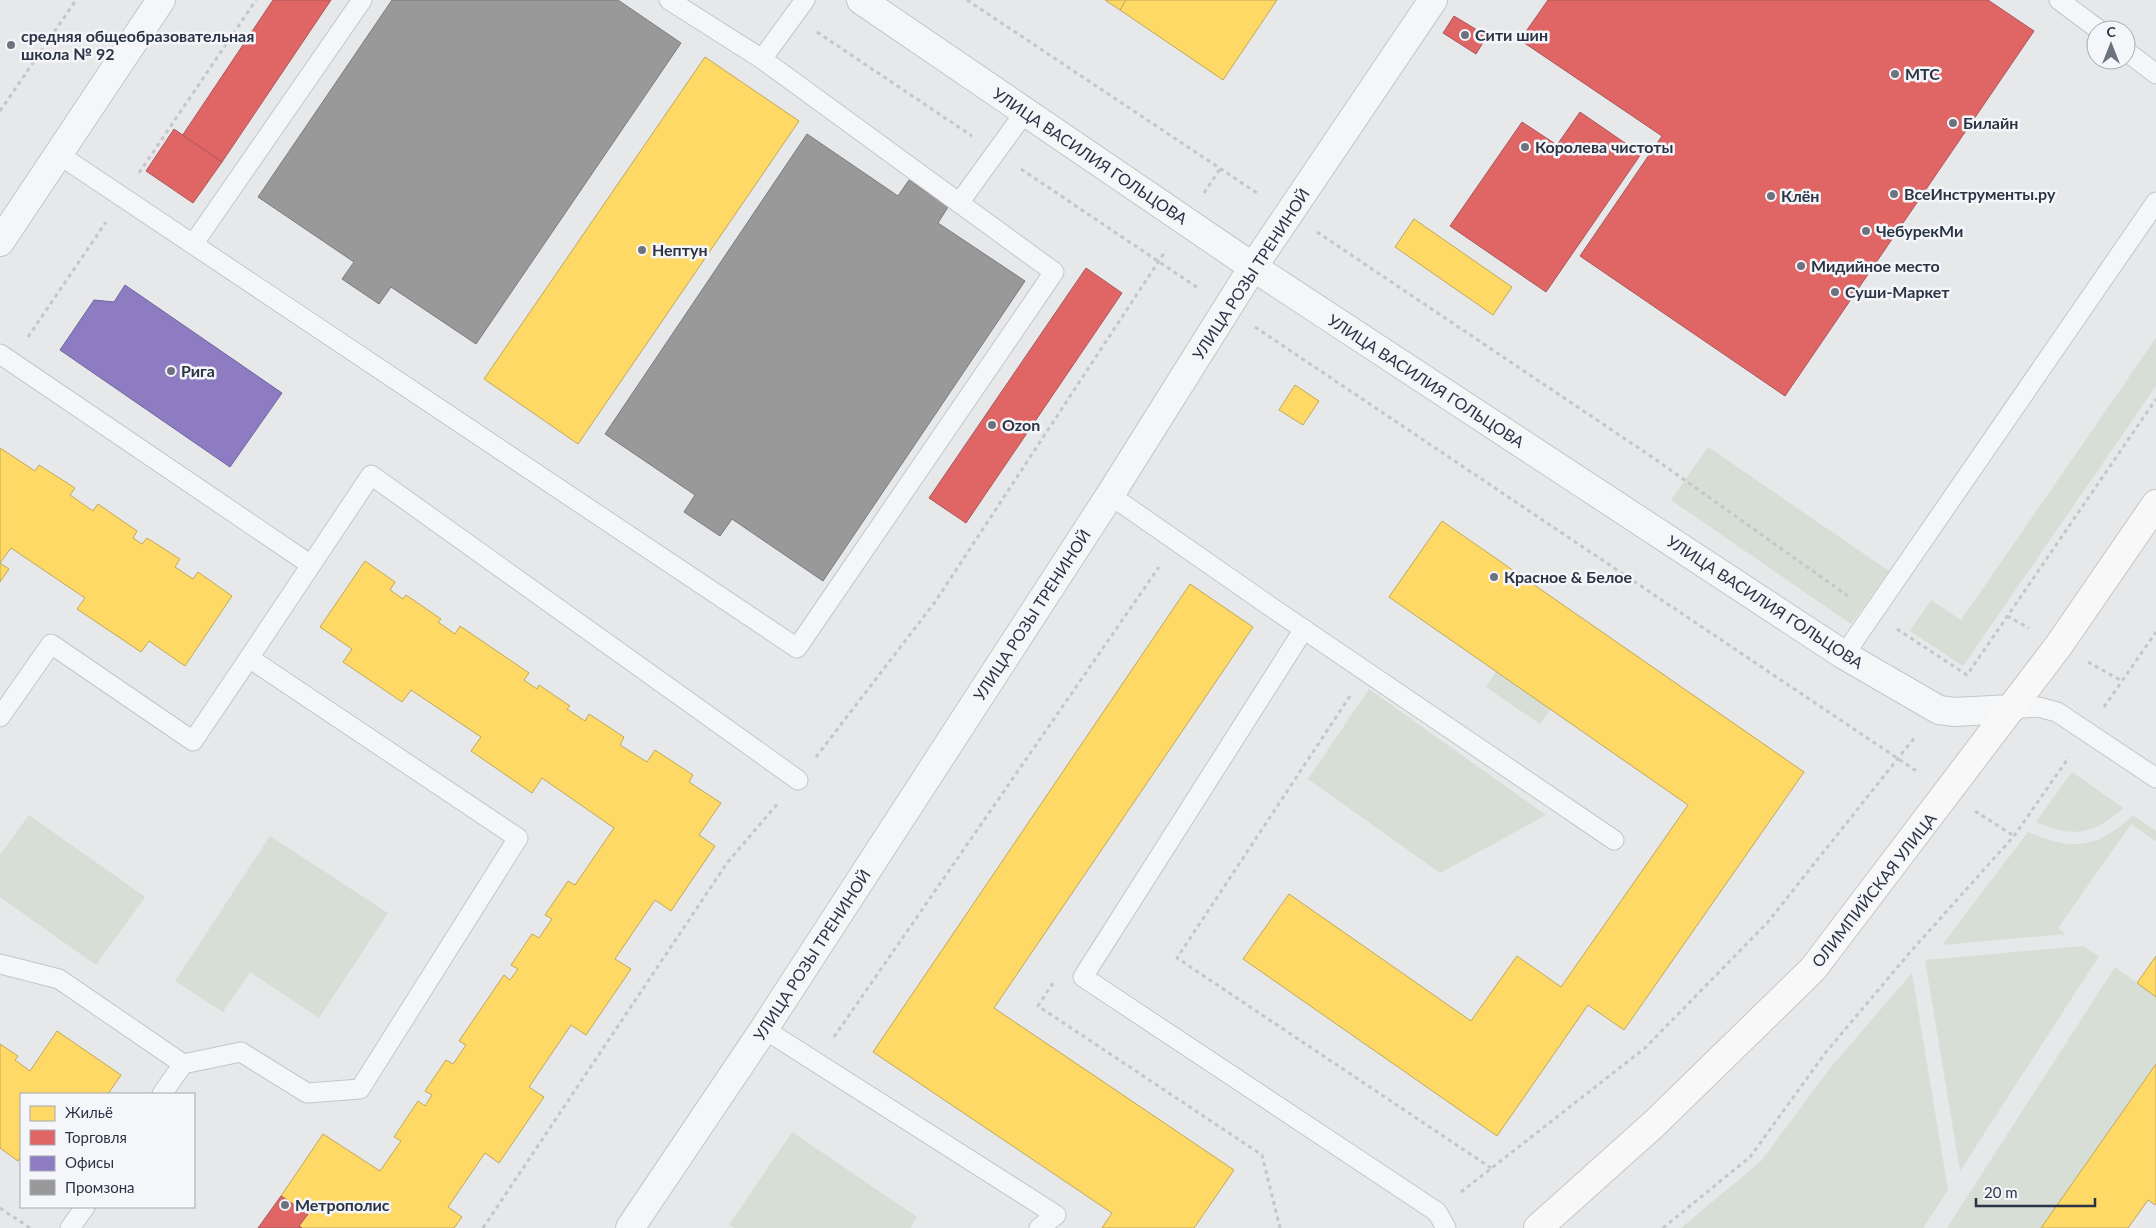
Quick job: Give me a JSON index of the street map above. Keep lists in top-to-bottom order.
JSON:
{
  "streets": {
    "street": ["УЛИЦА ВАСИЛИЯ ГОЛЬЦОВА", "УЛИЦА РОЗЫ ТРЕНИНОЙ", "ОЛИМПИЙСКАЯ УЛИЦА"]
  },
  "crossings": [
    ["УЛИЦА ВАСИЛИЯ ГОЛЬЦОВА", "УЛИЦА РОЗЫ ТРЕНИНОЙ"],
    ["УЛИЦА ВАСИЛИЯ ГОЛЬЦОВА", "ОЛИМПИЙСКАЯ УЛИЦА"]
  ],
  "places": [
    "Сити шин",
    "средняя общеобразовательная школа № 92",
    "МТС",
    "Билайн",
    "Королева чистоты",
    "ВсеИнструменты.ру",
    "Клён",
    "ЧебурекМи",
    "Нептун",
    "Мидийное место",
    "Суши-Маркет",
    "Рига",
    "Ozon",
    "Красное & Белое",
    "Метрополис"
  ],
  "legend": [
    "Жильё",
    "Торговля",
    "Офисы",
    "Промзона"
  ],
  "scale_bar": "20 m",
  "north": "top"
}
